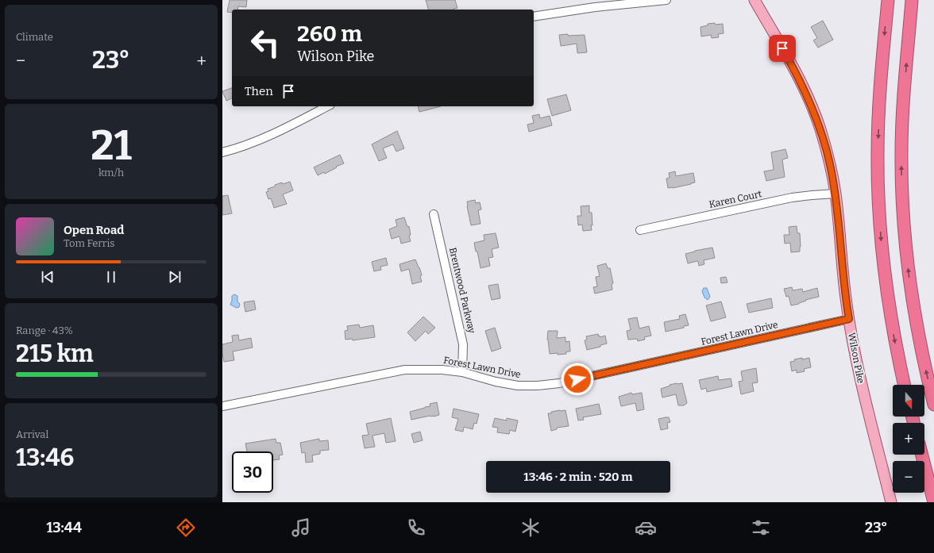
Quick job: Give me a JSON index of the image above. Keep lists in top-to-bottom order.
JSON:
{
  "streets": {
    "main road": ["Wilson Pike"],
    "street": ["Karen Court", "Brentwood Parkway", "Forest Lawn Drive"]
  },
  "crossings": [
    ["Karen Court", "Wilson Pike"],
    ["Brentwood Parkway", "Forest Lawn Drive"],
    ["Forest Lawn Drive", "Wilson Pike"]
  ],
  "north": "bottom",
  "page": {
    "tile": [
      "Climate",
      ["21", "km/h"],
      ["Range · 43%", "215 km"],
      ["Arrival", "13:46"]
    ],
    "turn": ["260 m", "Wilson Pike"],
    "heat": ["−", "23°", "+"],
    "then": "Then",
    "song": ["Open Road", "Tom Ferris"],
    "map_buttons": ["+", "−"],
    "limit": "30",
    "trip": "13:46 · 2 min · 520 m",
    "tabs": ["13:44", "23°"]
  }
}
